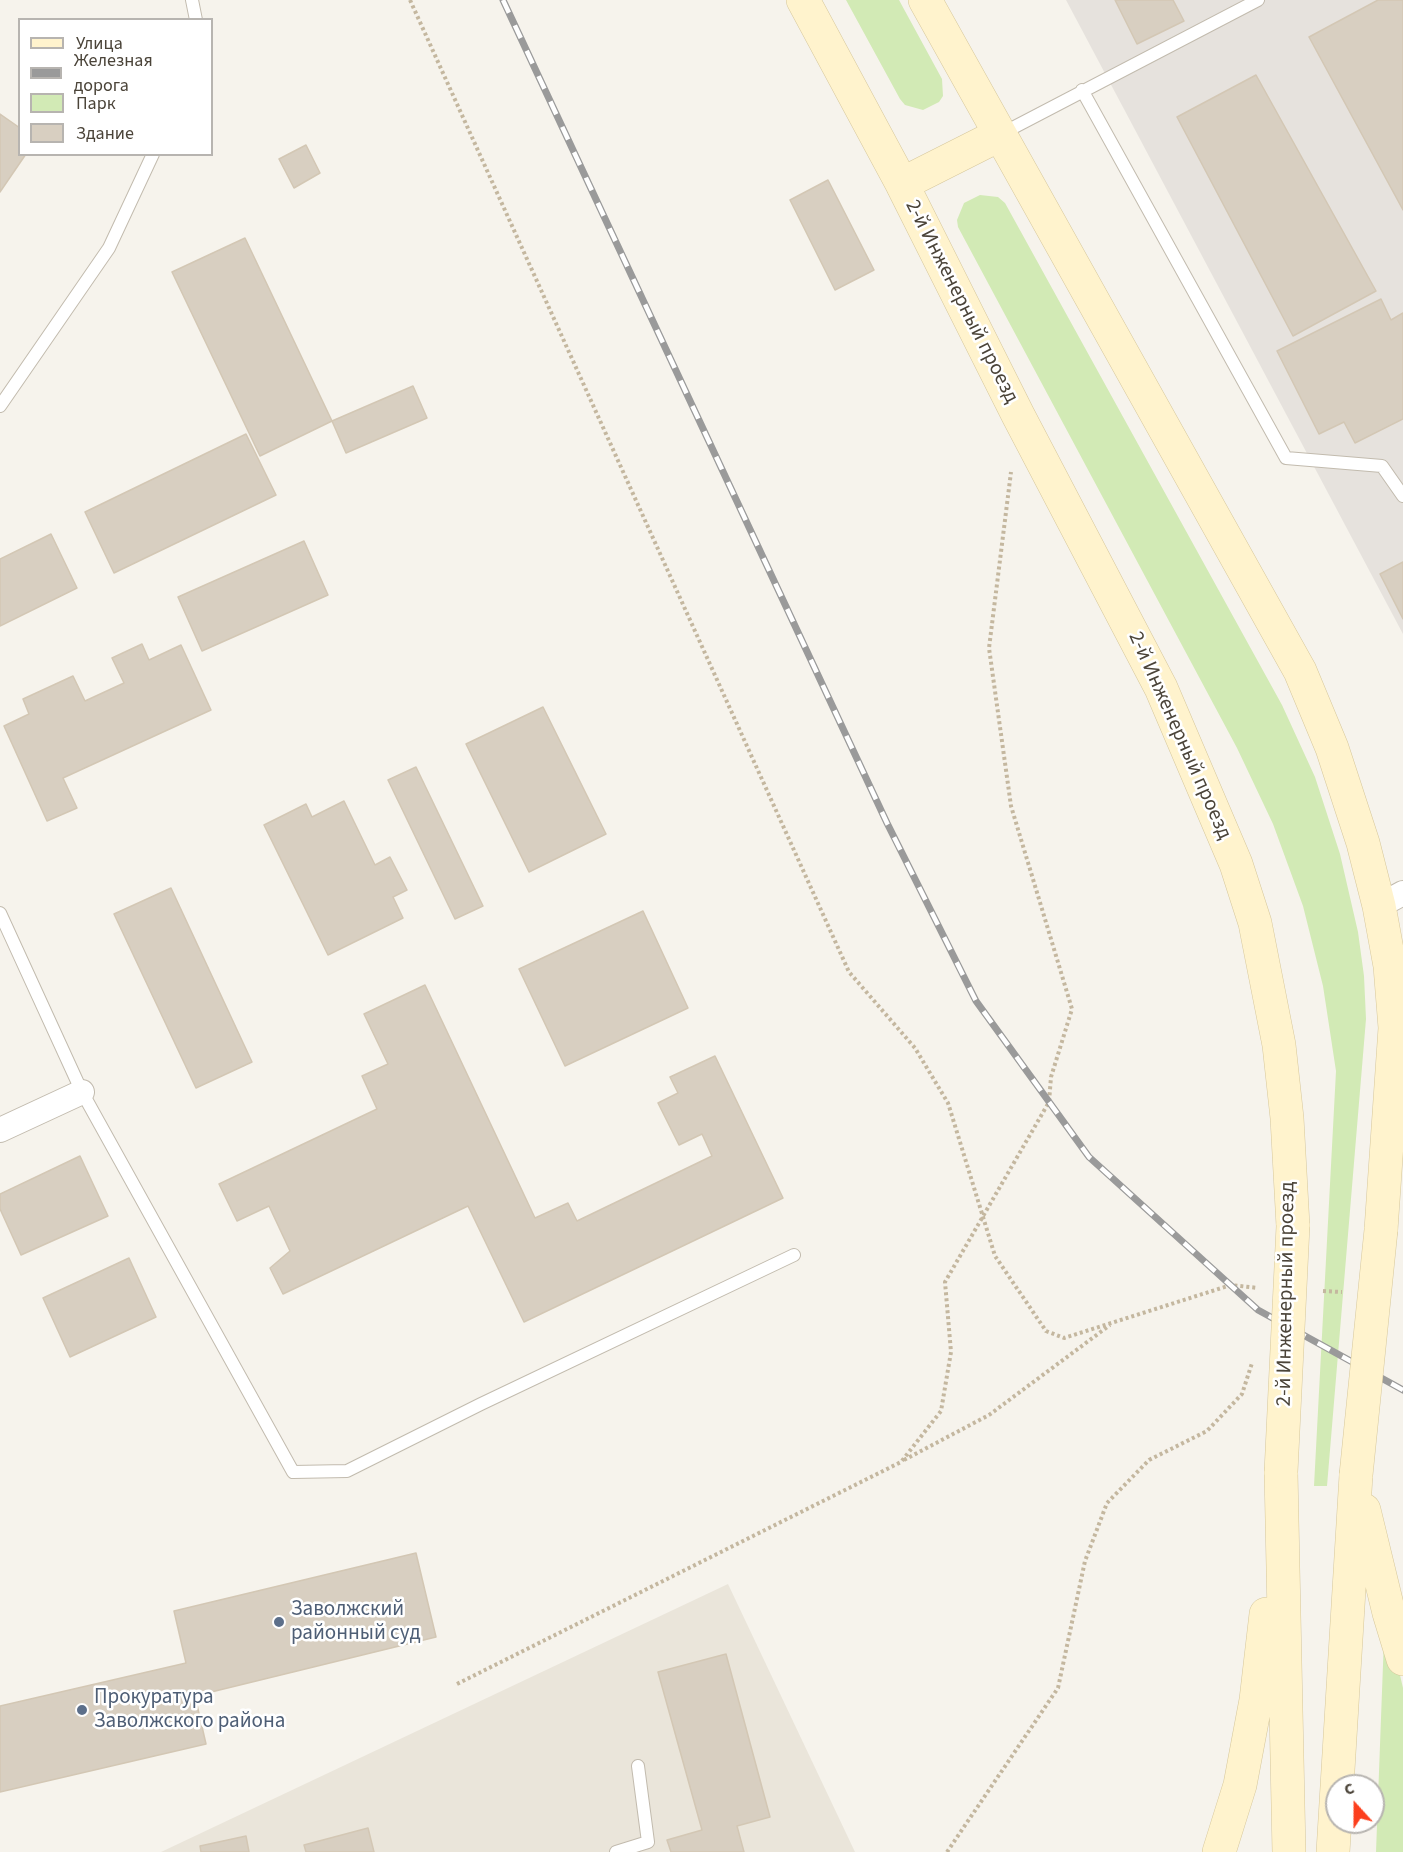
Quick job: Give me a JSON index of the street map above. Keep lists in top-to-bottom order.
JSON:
{
  "streets": {
    "main road": ["2-й Инженерный проезд"]
  },
  "places": ["Заволжский районный суд", "Прокуратура Заволжского района"],
  "legend": [
    "Улица",
    "Железная дорога",
    "Парк",
    "Здание"
  ],
  "north": "top"
}
